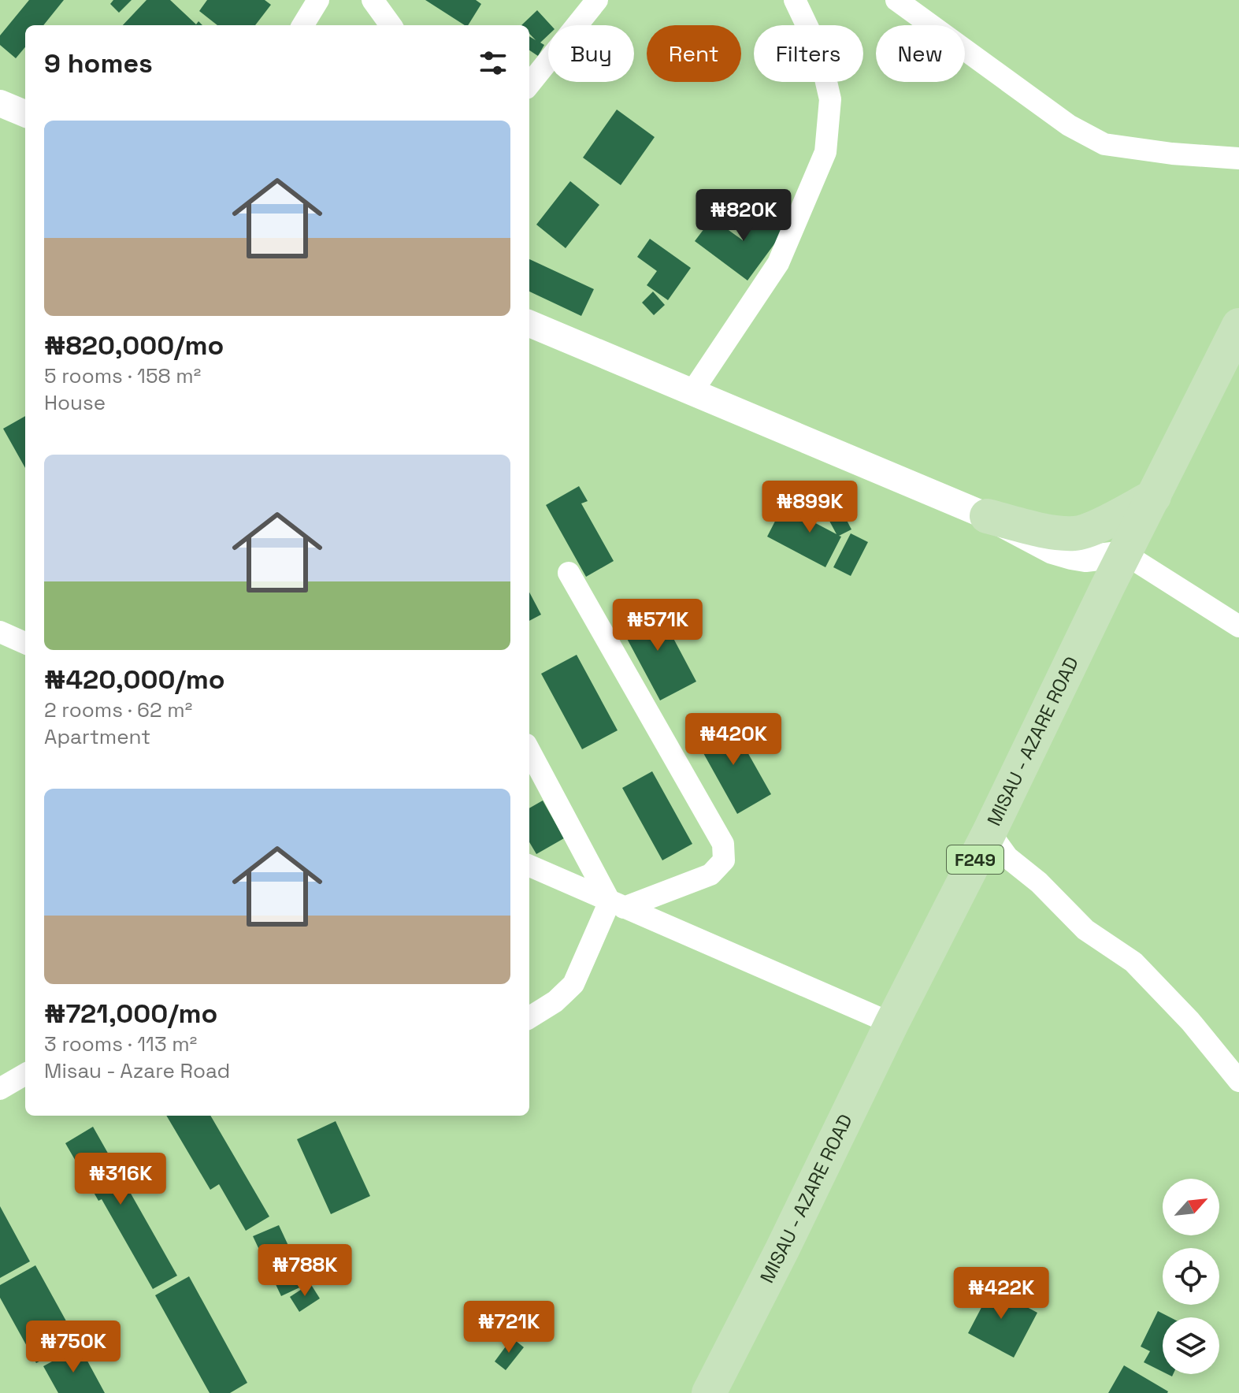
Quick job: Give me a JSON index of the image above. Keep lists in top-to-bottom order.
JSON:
{
  "streets": {
    "main road": ["MISAU - AZARE ROAD", "F249"]
  },
  "north": "top right",
  "page": {
    "chip": [
      "Buy",
      "Rent",
      "Filters",
      "New"
    ],
    "heading": "9 homes",
    "list": [
      {
        "name": "₦820,000/mo",
        "note": "5 rooms · 158 m² · House"
      },
      {
        "name": "₦420,000/mo",
        "note": "2 rooms · 62 m² · Apartment"
      },
      {
        "name": "₦721,000/mo",
        "note": "3 rooms · 113 m² · Misau - Azare Road"
      }
    ],
    "price": [
      "₦820K",
      "₦899K",
      "₦571K",
      "₦420K",
      "₦316K",
      "₦788K",
      "₦422K",
      "₦721K",
      "₦750K"
    ]
  }
}
